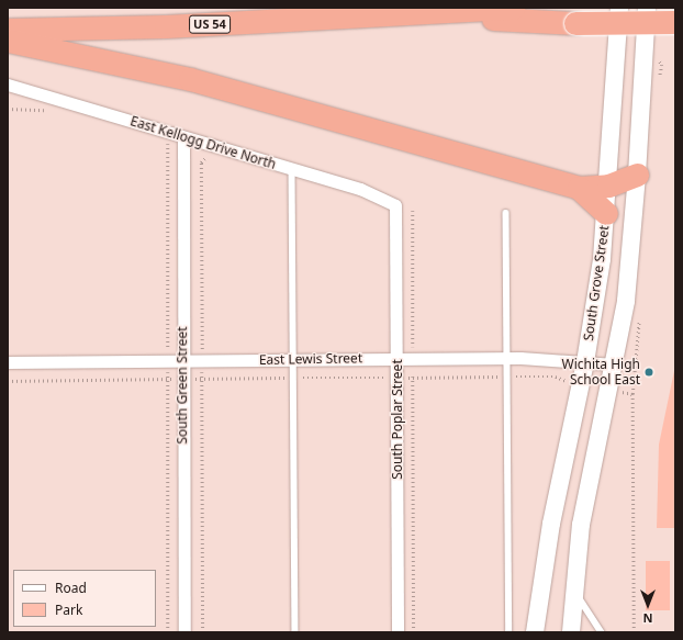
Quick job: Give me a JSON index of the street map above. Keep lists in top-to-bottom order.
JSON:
{
  "streets": {
    "highway": ["US 54"],
    "street": [
      "East Kellogg Drive North",
      "South Grove Street",
      "East Lewis Street",
      "South Green Street",
      "South Poplar Street"
    ]
  },
  "crossings": [
    ["East Kellogg Drive North", "South Green Street"],
    ["East Kellogg Drive North", "South Poplar Street"],
    ["South Grove Street", "East Lewis Street"],
    ["East Lewis Street", "South Green Street"],
    ["East Lewis Street", "South Poplar Street"]
  ],
  "places": ["Wichita High School East"],
  "legend": ["Road", "Park"],
  "north": "bottom"
}
